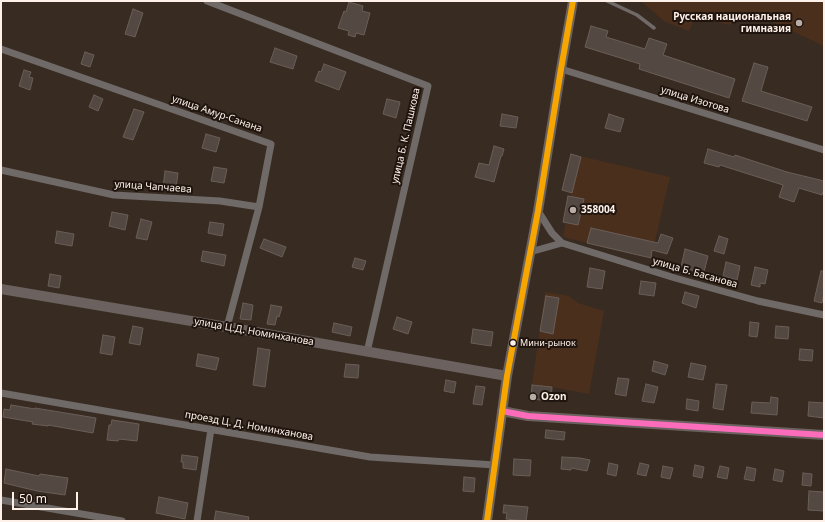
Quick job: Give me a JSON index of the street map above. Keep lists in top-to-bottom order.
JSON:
{
  "streets": {
    "street": [
      "улица Изотова",
      "улица Амур-Санана",
      "улица Б. К. Пашкова",
      "улица Чапчаева",
      "улица Б. Басанова",
      "улица Ц.Д. Номинханова",
      "проезд Ц. Д. Номинханова"
    ]
  },
  "crossings": [
    ["улица Амур-Санана", "улица Чапчаева"],
    ["улица Амур-Санана", "улица Ц.Д. Номинханова"],
    ["улица Б. К. Пашкова", "улица Ц.Д. Номинханова"]
  ],
  "places": [
    "Русская национальная гимназия",
    "358004",
    "Мини-рынок",
    "Ozon"
  ],
  "scale_bar": "50 m"
}
